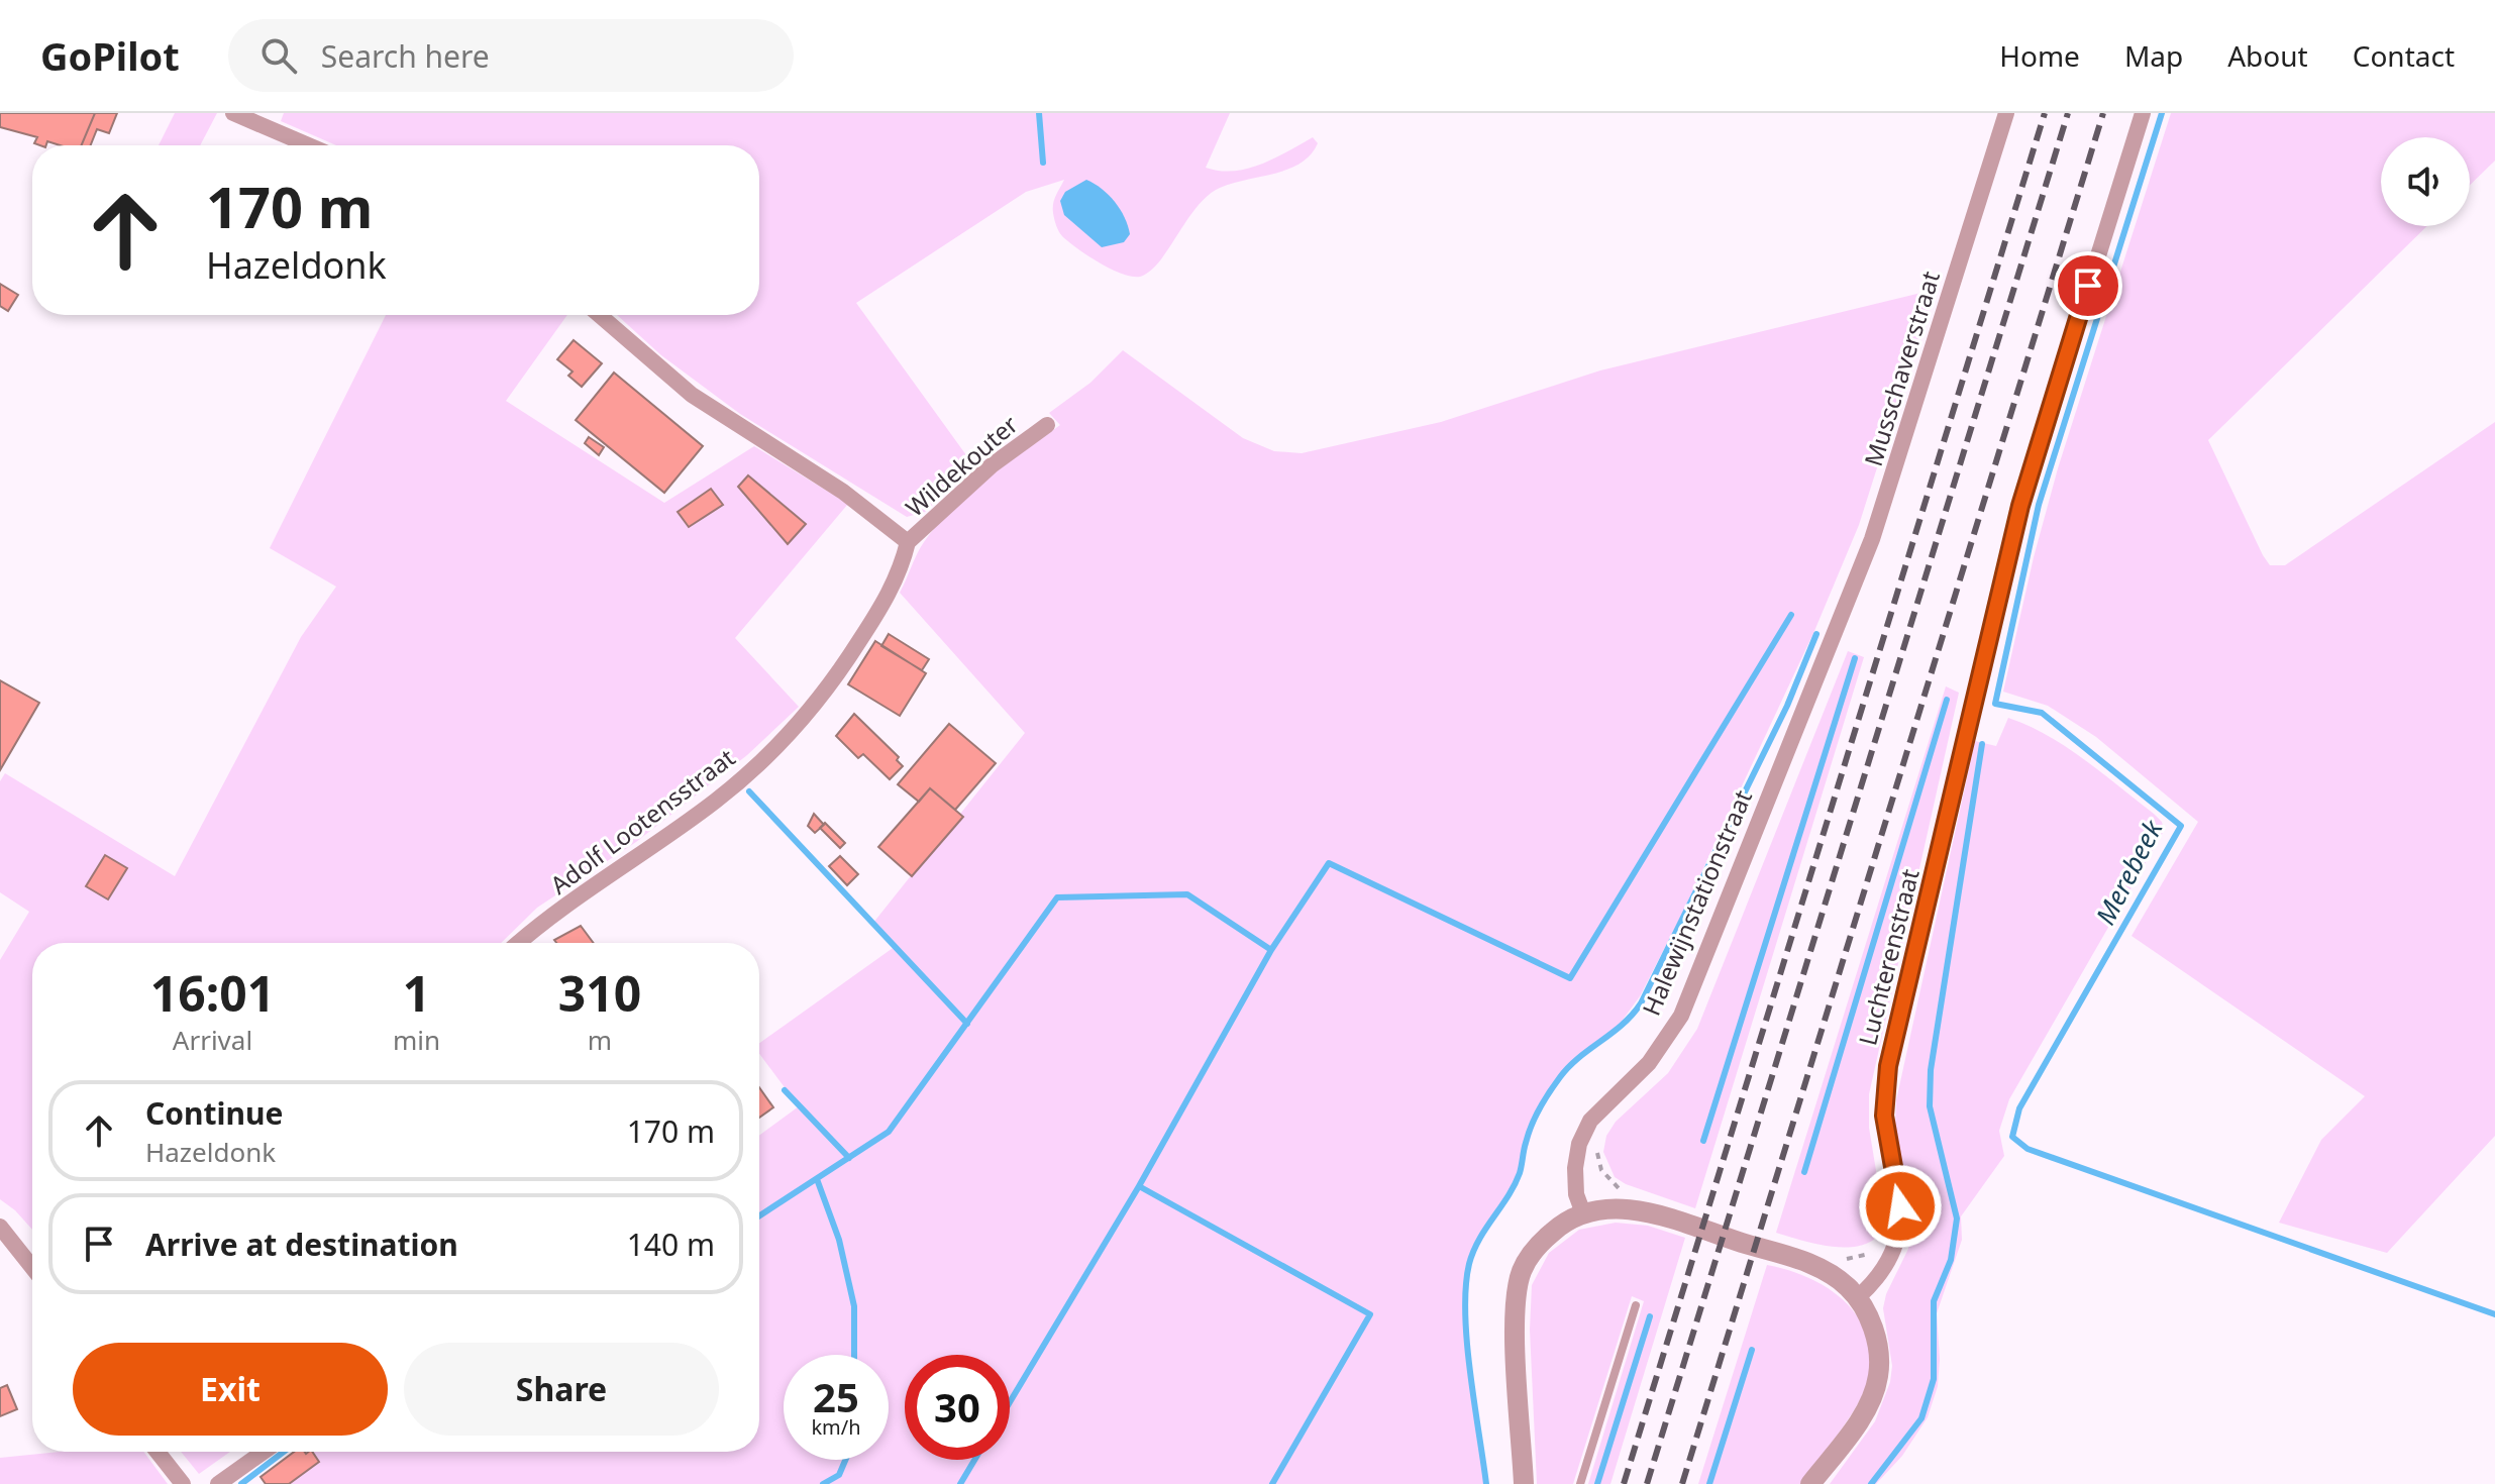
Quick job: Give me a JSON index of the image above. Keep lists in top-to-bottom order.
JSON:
{
  "streets": {
    "street": [
      "Musschaverstraat",
      "Wildekouter",
      "Adolf Lootensstraat",
      "Halewijnstationstraat",
      "Luchterenstraat"
    ]
  },
  "crossings": [
    ["Musschaverstraat", "Halewijnstationstraat"],
    ["Wildekouter", "Adolf Lootensstraat"]
  ],
  "water": ["Merebeek"],
  "page": {
    "header": "GoPilot",
    "search": "Search here",
    "nav": [
      "Home",
      "Map",
      "About",
      "Contact"
    ],
    "turn": ["170 m", "Hazeldonk"],
    "eta": [
      "16:01",
      "Arrival",
      "1",
      "min",
      "310",
      "m"
    ],
    "list": [
      {
        "name": "Continue",
        "note": "Hazeldonk",
        "value": "170 m"
      },
      {
        "name": "Arrive at destination",
        "value": "140 m"
      }
    ],
    "buttons": ["Exit", "Share"],
    "speed": "25 km/h",
    "limit": "30"
  }
}
